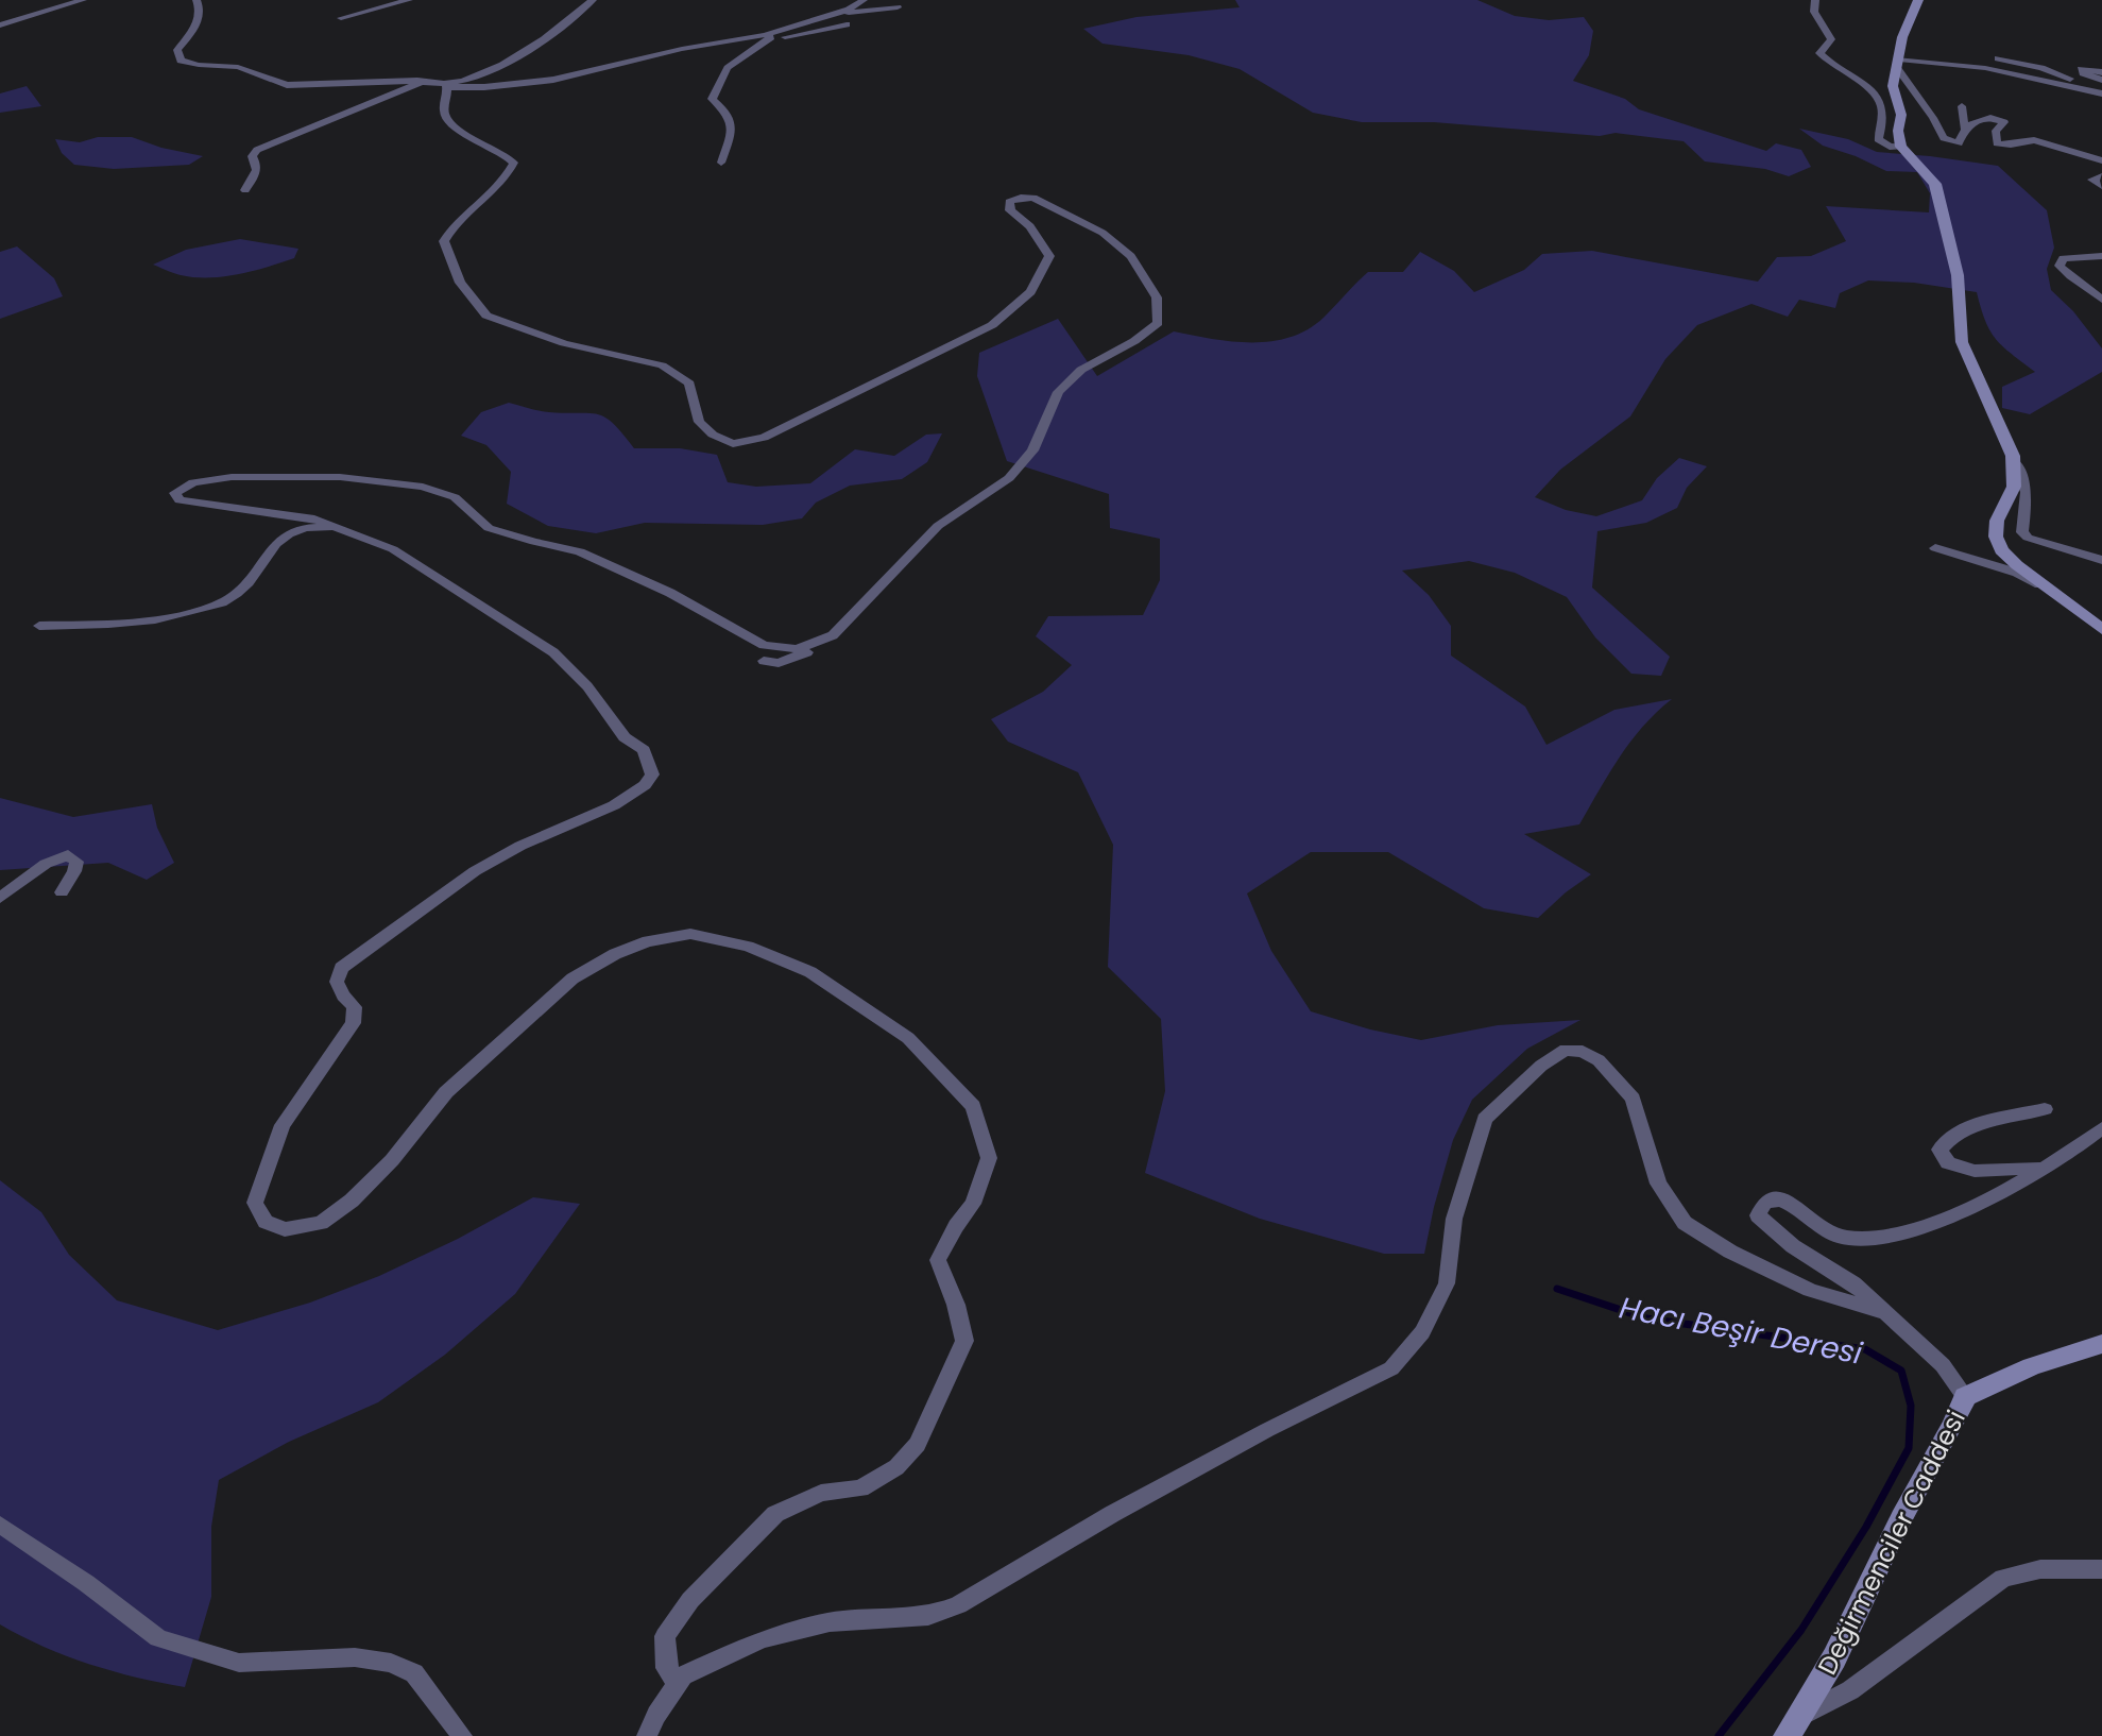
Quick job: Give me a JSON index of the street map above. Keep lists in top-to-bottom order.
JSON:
{
  "streets": {
    "main road": ["Değirmenciler Caddesi"]
  },
  "water": ["Hacı Beşir Deresi"]
}
